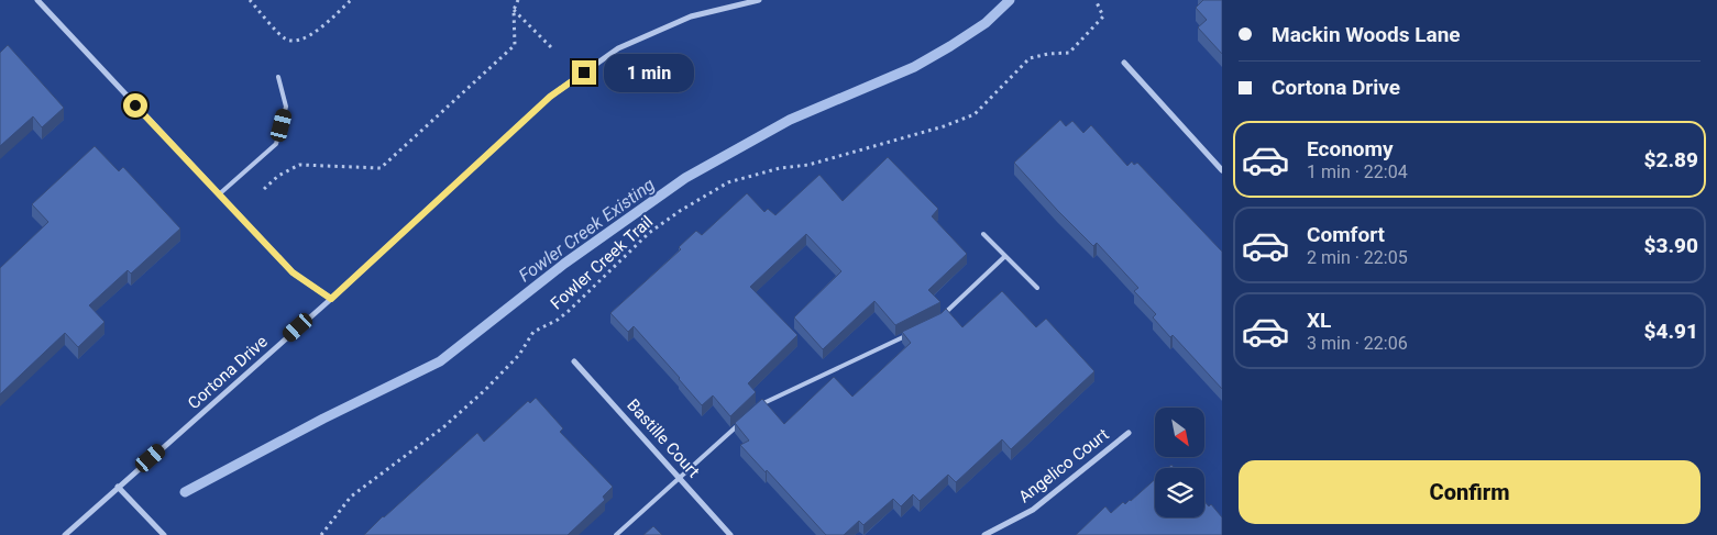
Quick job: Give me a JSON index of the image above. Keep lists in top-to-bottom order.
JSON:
{
  "streets": {
    "street": ["Cortona Drive", "Bastille Court", "Angelico Court"],
    "path": ["Fowler Creek Trail"]
  },
  "water": ["Fowler Creek Existing"],
  "north": "bottom right",
  "page": {
    "banner": ["Mackin Woods Lane", "Cortona Drive"],
    "bubble": "1 min",
    "list": [
      {
        "name": "Economy",
        "note": "1 min · 22:04",
        "value": "$2.89"
      },
      {
        "name": "Comfort",
        "note": "2 min · 22:05",
        "value": "$3.90"
      },
      {
        "name": "XL",
        "note": "3 min · 22:06",
        "value": "$4.91"
      }
    ],
    "buttons": "Confirm"
  }
}
